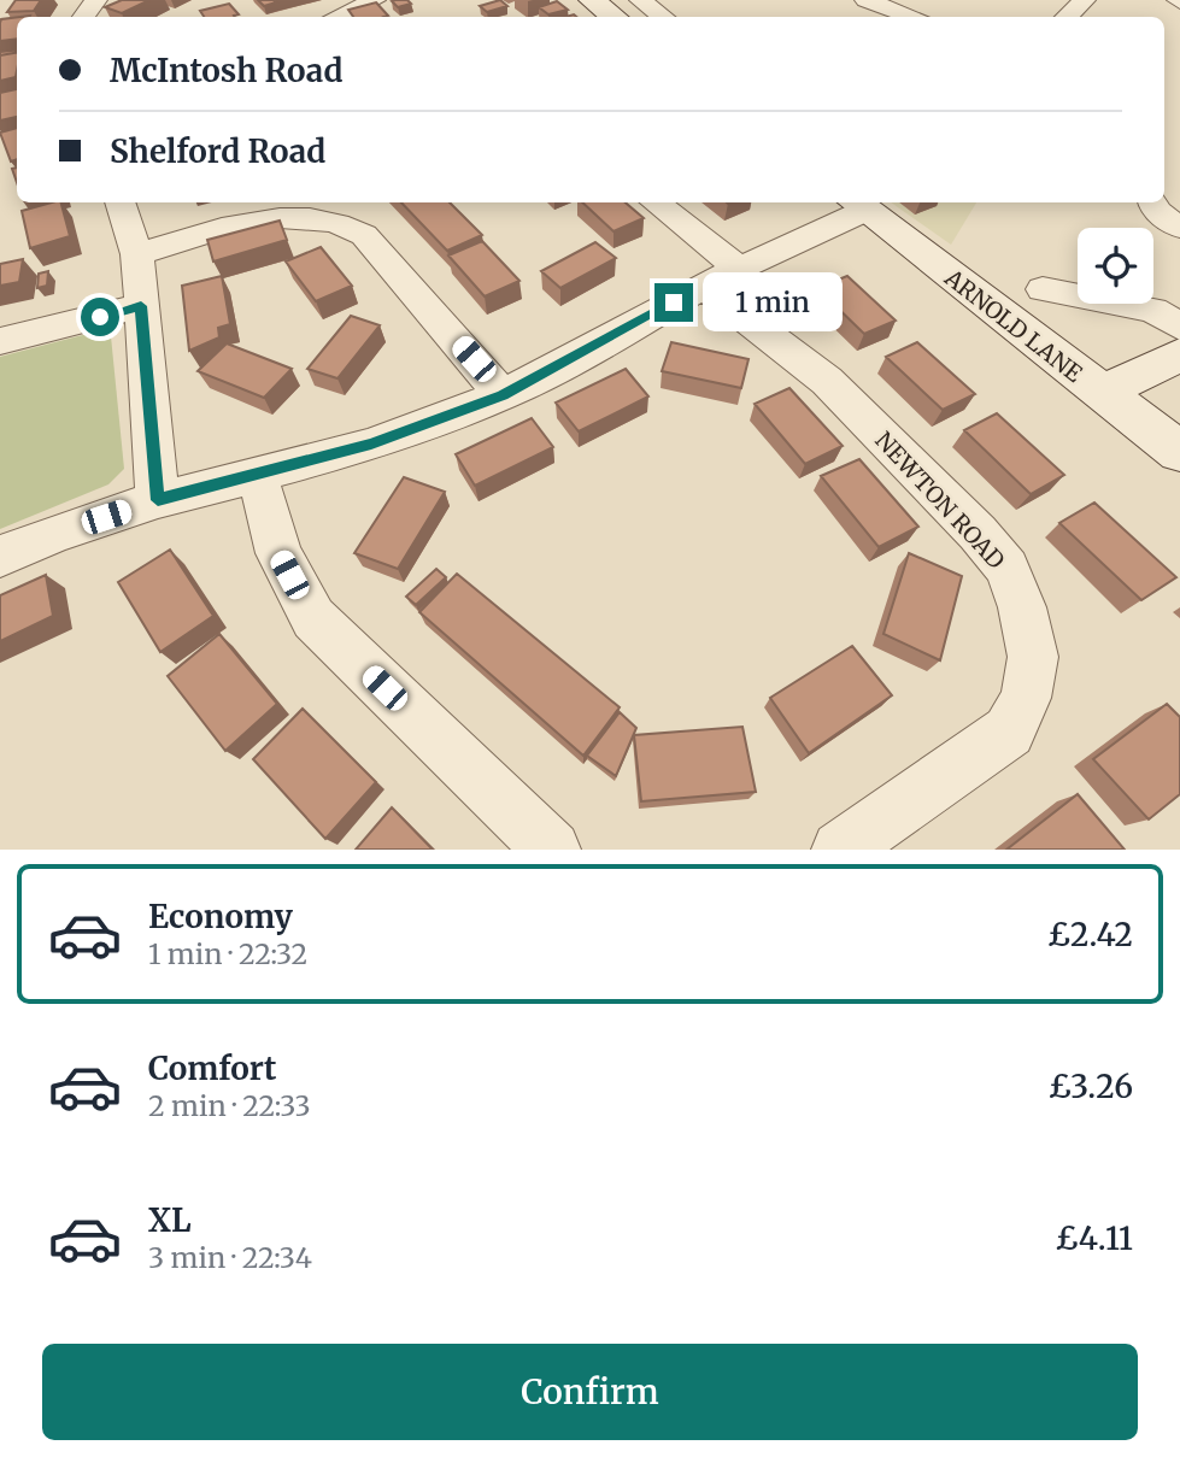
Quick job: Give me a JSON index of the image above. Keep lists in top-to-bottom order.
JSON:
{
  "streets": {
    "street": ["ARNOLD LANE", "NEWTON ROAD"]
  },
  "page": {
    "banner": ["McIntosh Road", "Shelford Road"],
    "bubble": "1 min",
    "list": [
      {
        "name": "Economy",
        "note": "1 min · 22:32",
        "value": "£2.42"
      },
      {
        "name": "Comfort",
        "note": "2 min · 22:33",
        "value": "£3.26"
      },
      {
        "name": "XL",
        "note": "3 min · 22:34",
        "value": "£4.11"
      }
    ],
    "buttons": "Confirm"
  }
}
